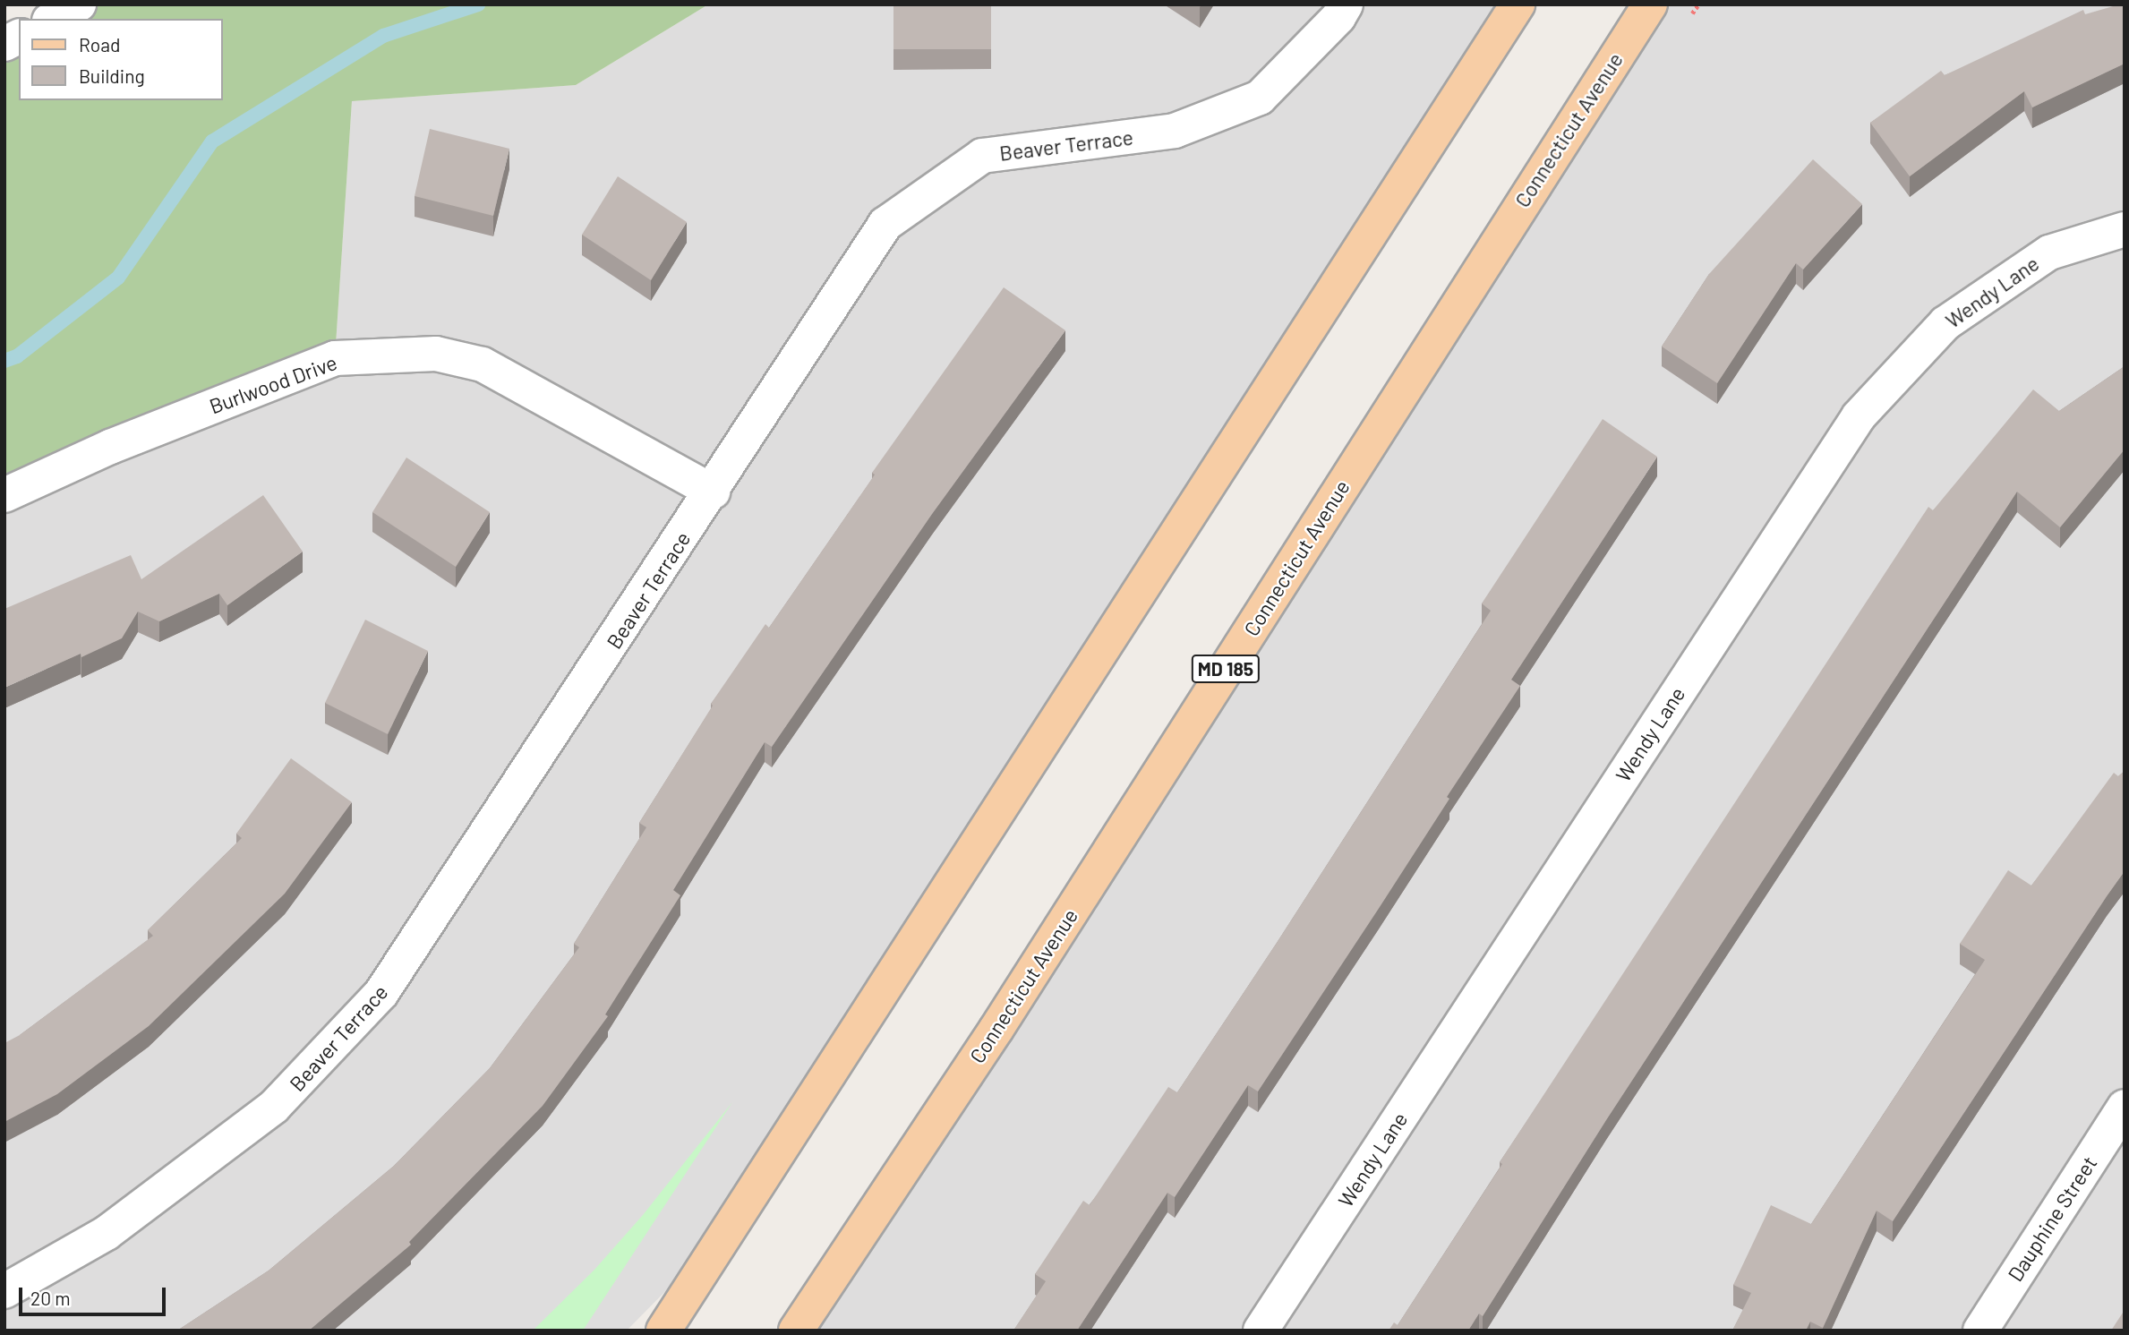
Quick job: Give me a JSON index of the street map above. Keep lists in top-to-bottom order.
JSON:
{
  "streets": {
    "main road": ["Connecticut Avenue", "MD 185"],
    "street": [
      "Beaver Terrace",
      "Wendy Lane",
      "Burlwood Drive",
      "Dauphine Street"
    ]
  },
  "crossings": [
    ["Beaver Terrace", "Burlwood Drive"]
  ],
  "legend": ["Road", "Building"],
  "scale_bar": "20 m"
}
